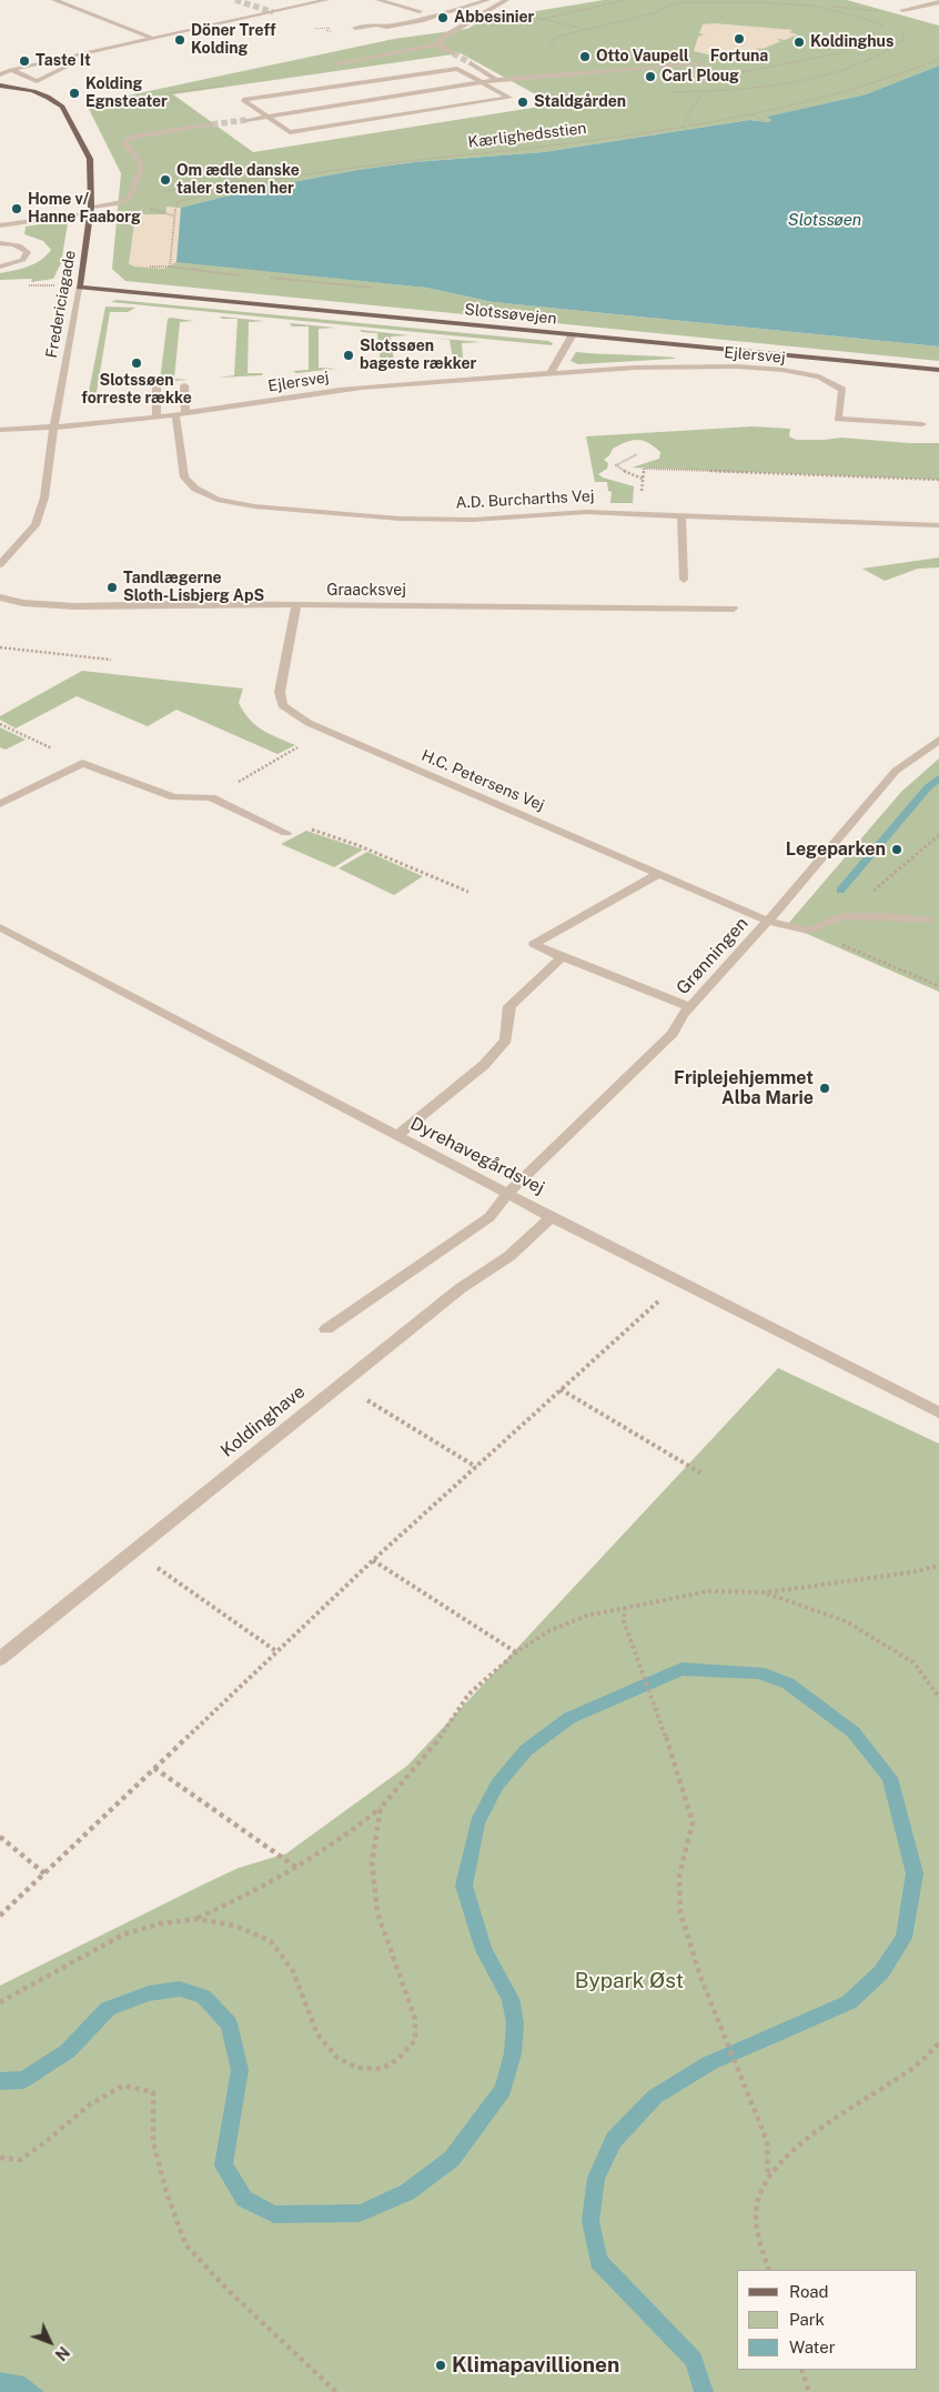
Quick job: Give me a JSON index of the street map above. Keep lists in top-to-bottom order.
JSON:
{
  "streets": {
    "main road": ["Fredericiagade", "Slotssøvejen"],
    "street": [
      "Ejlersvej",
      "A.D. Burcharths Vej",
      "Graacksvej",
      "H.C. Petersens Vej",
      "Grønningen",
      "Dyrehavegårdsvej",
      "Koldinghave"
    ],
    "path": ["Kærlighedsstien"]
  },
  "crossings": [
    ["Fredericiagade", "Slotssøvejen"],
    ["Fredericiagade", "Ejlersvej"],
    ["Ejlersvej", "A.D. Burcharths Vej"],
    ["Graacksvej", "H.C. Petersens Vej"],
    ["H.C. Petersens Vej", "Grønningen"],
    ["Grønningen", "Dyrehavegårdsvej"],
    ["Dyrehavegårdsvej", "Koldinghave"]
  ],
  "water": ["Slotssøen"],
  "parks": ["Bypark Øst"],
  "places": [
    "Abbesinier",
    "Fortuna",
    "Döner Treff Kolding",
    "Koldinghus",
    "Otto Vaupell",
    "Taste It",
    "Carl Ploug",
    "Kolding Egnsteater",
    "Staldgården",
    "Om ædle danske taler stenen her",
    "Home v/ Hanne Faaborg",
    "Slotssøen bageste rækker",
    "Slotssøen forreste række",
    "Tandlægerne Sloth-Lisbjerg ApS",
    "Legeparken",
    "Friplejehjemmet Alba Marie",
    "Klimapavillionen"
  ],
  "legend": ["Road", "Park", "Water"],
  "north": "bottom right"
}
